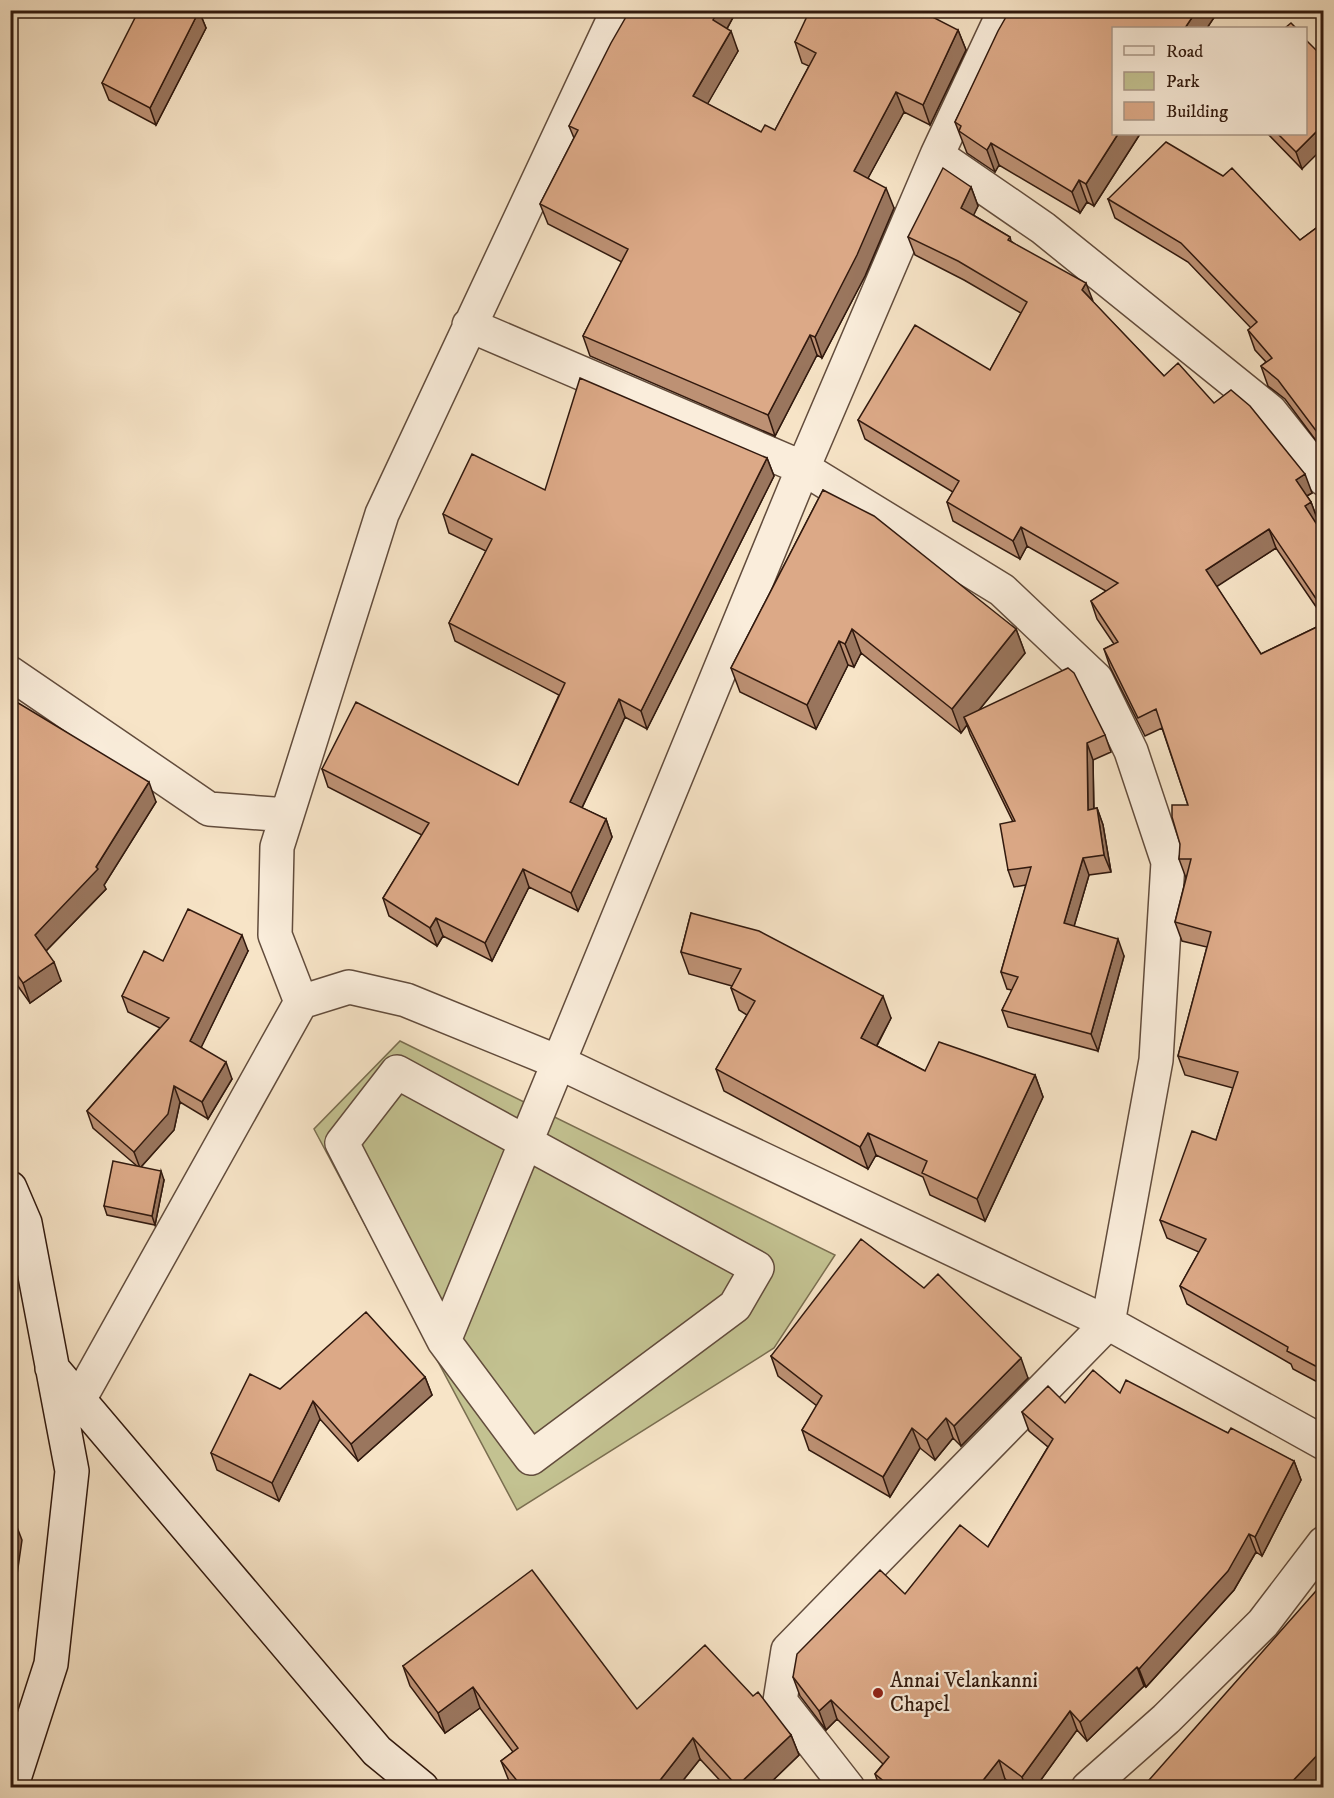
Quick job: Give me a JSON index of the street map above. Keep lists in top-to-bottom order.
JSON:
{
  "places": ["Annai Velankanni Chapel"],
  "legend": ["Road", "Park", "Building"]
}
